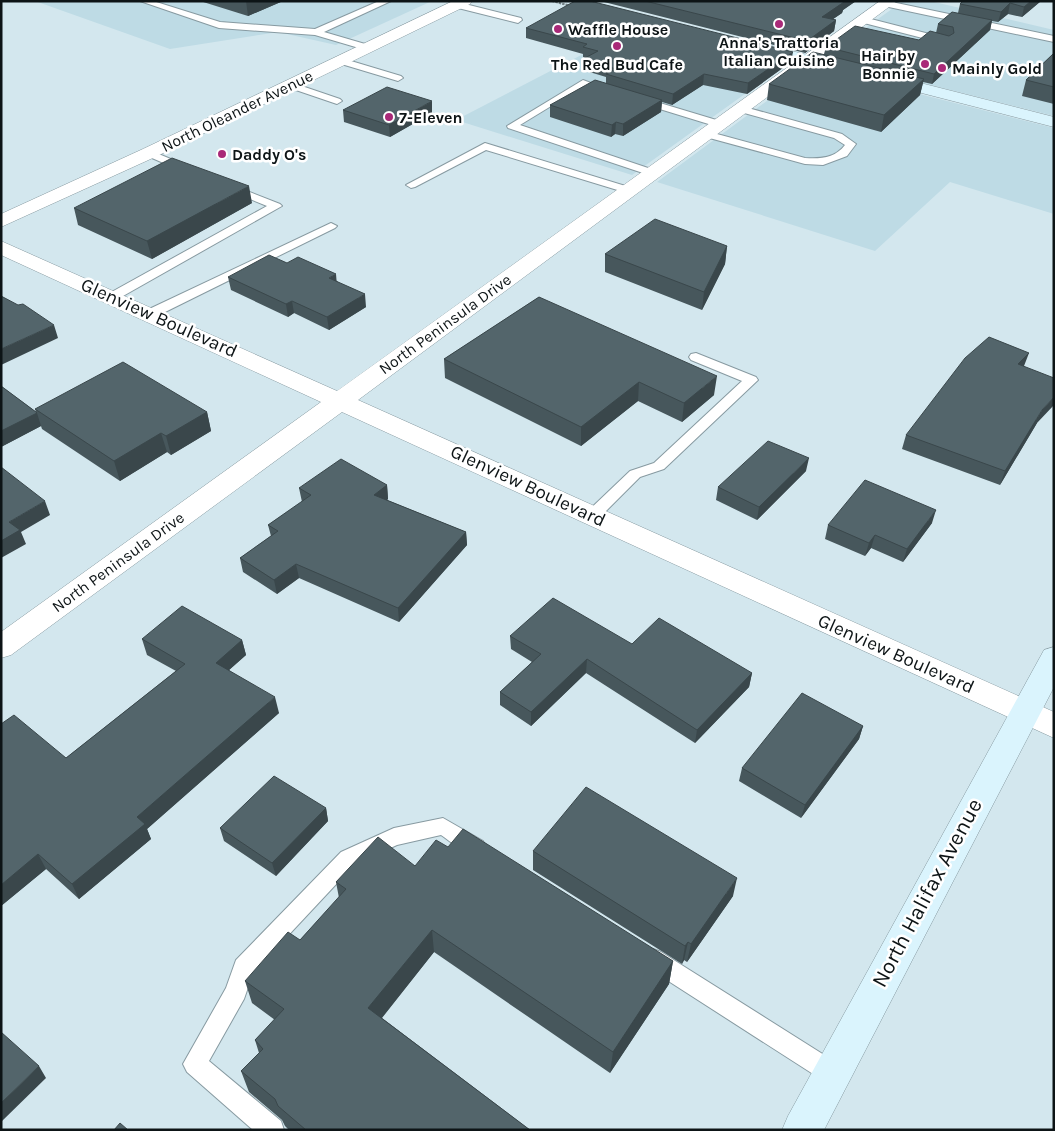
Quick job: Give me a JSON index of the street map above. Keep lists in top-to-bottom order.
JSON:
{
  "streets": {
    "main road": ["North Halifax Avenue"],
    "street": ["North Oleander Avenue", "Glenview Boulevard", "North Peninsula Drive"]
  },
  "crossings": [
    ["Glenview Boulevard", "North Peninsula Drive"],
    ["Glenview Boulevard", "North Halifax Avenue"]
  ],
  "places": [
    "Anna's Trattoria Italian Cuisine",
    "Waffle House",
    "The Red Bud Cafe",
    "Hair by Bonnie",
    "Mainly Gold",
    "7-Eleven",
    "Daddy O's"
  ]
}
